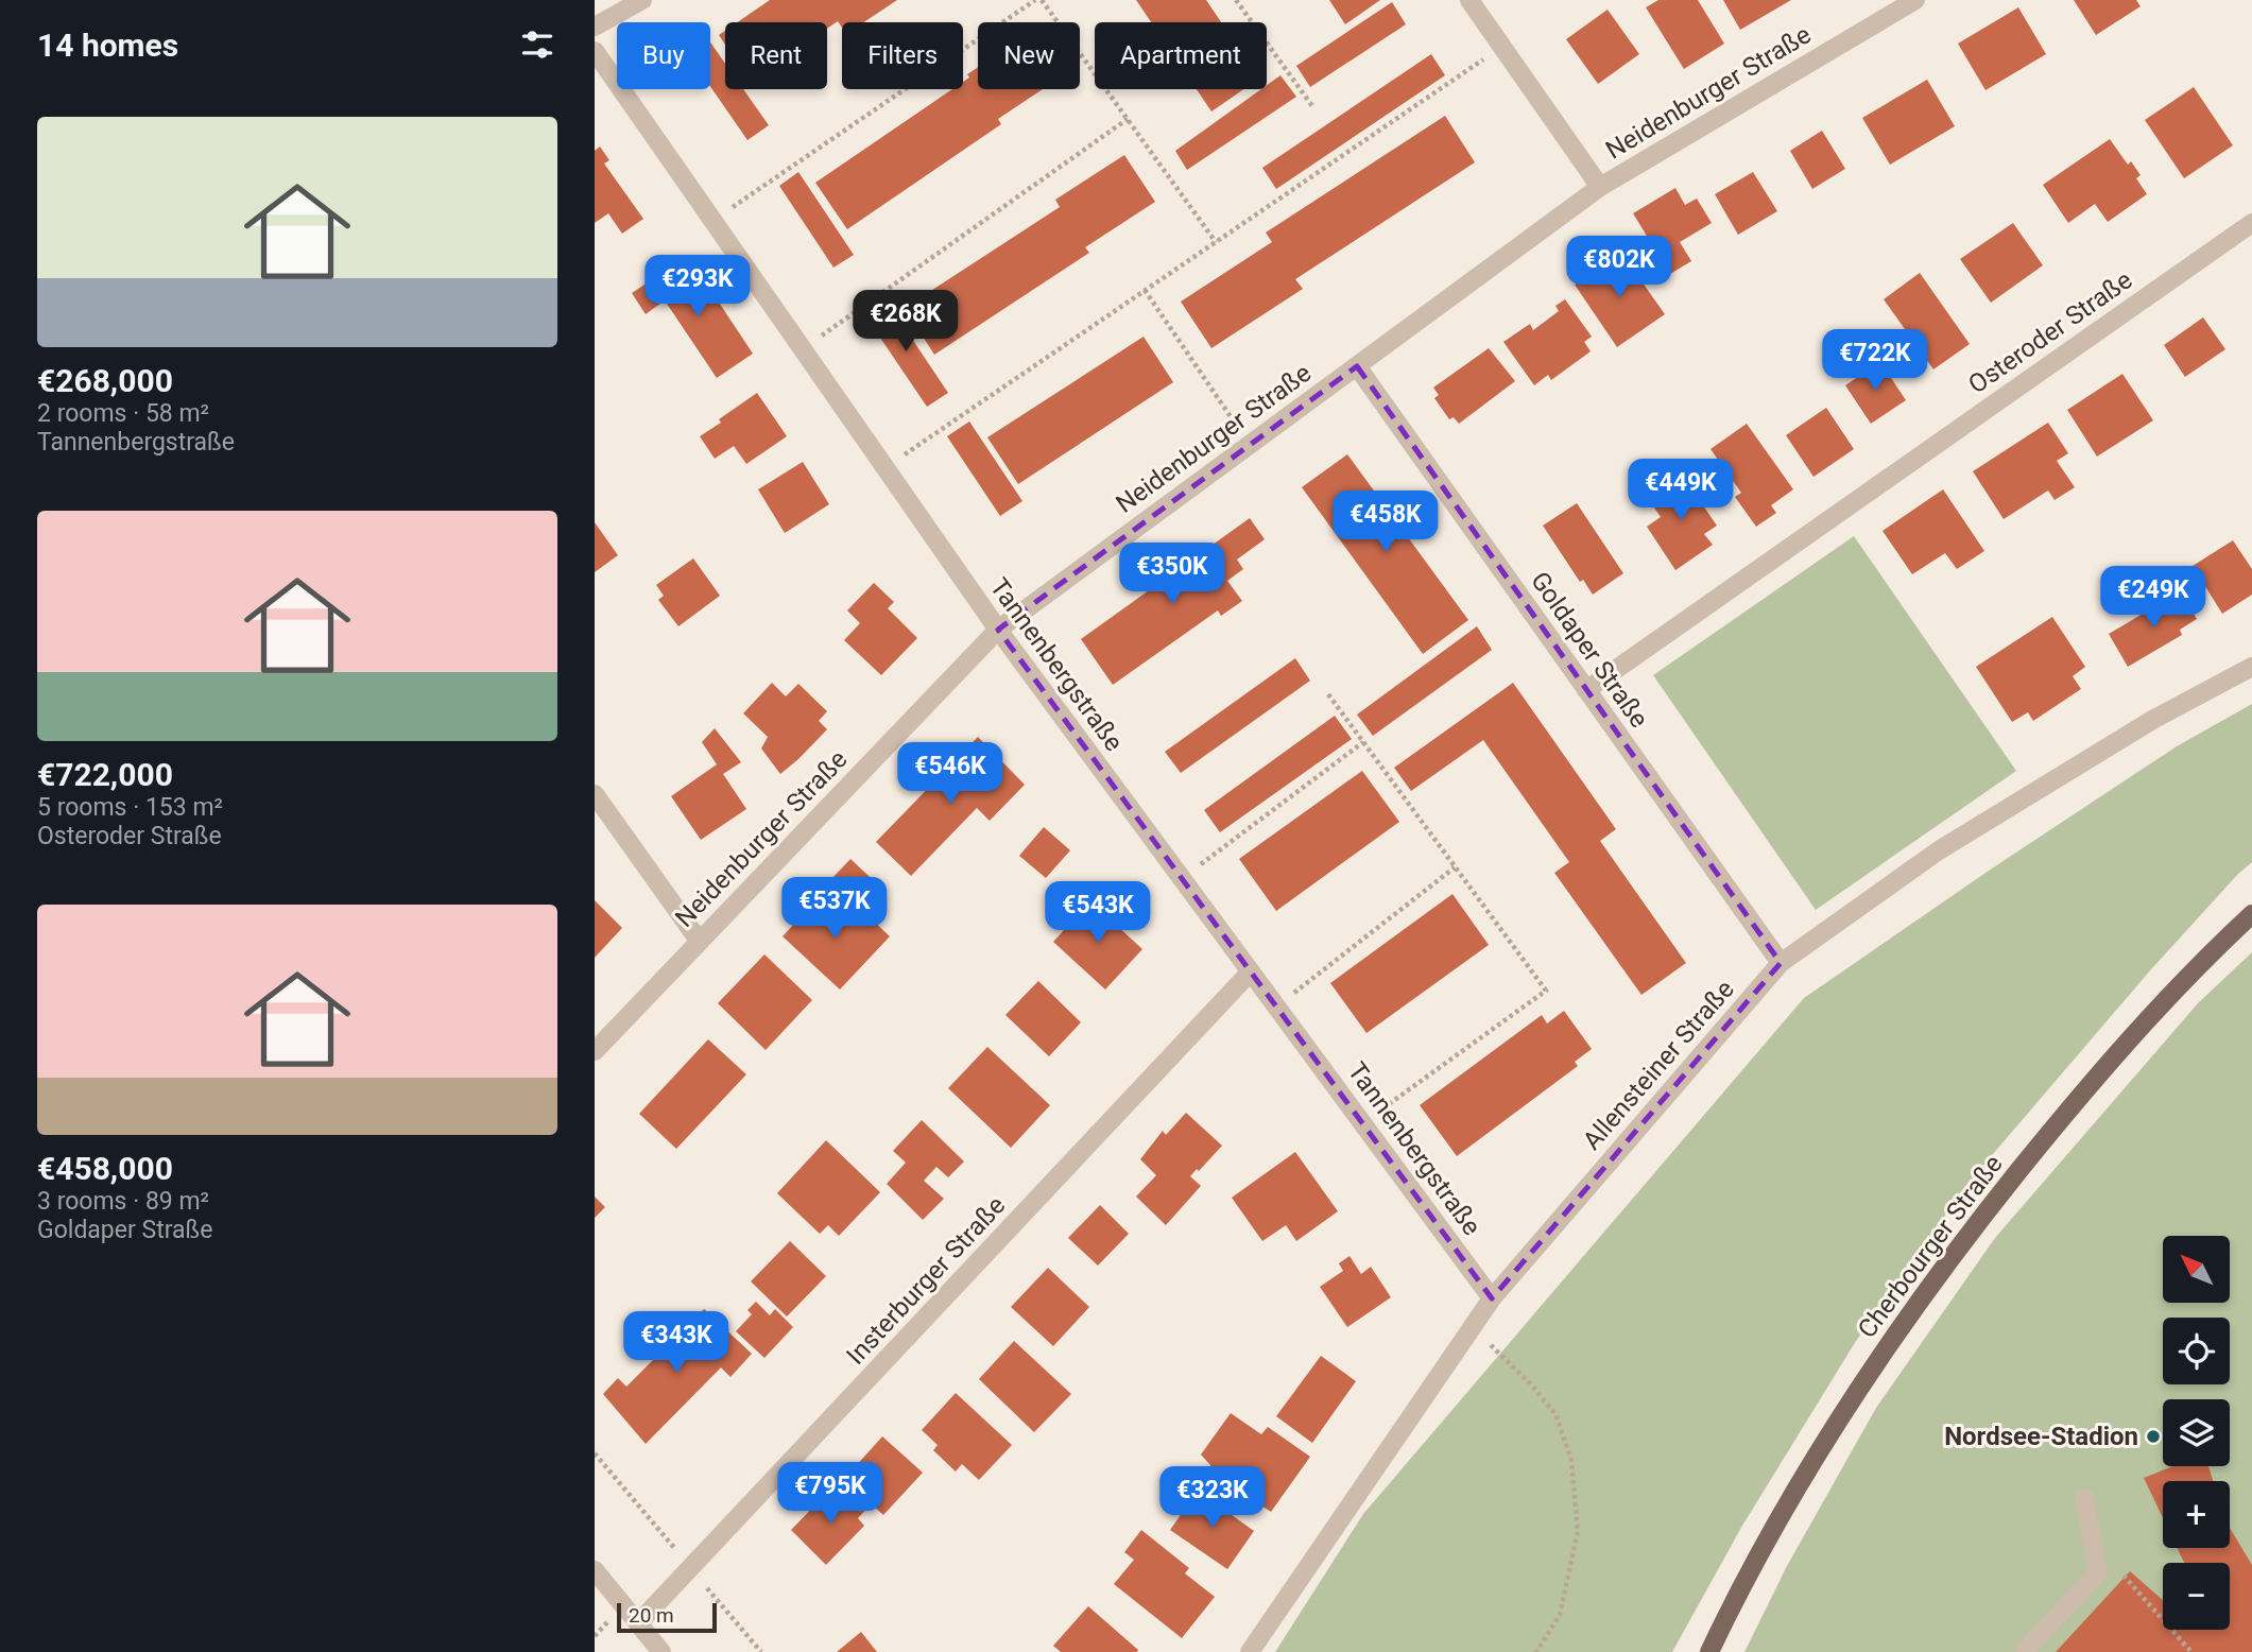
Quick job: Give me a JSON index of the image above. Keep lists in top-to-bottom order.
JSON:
{
  "streets": {
    "main road": ["Cherbourger Straße"],
    "street": [
      "Neidenburger Straße",
      "Osteroder Straße",
      "Goldaper Straße",
      "Tannenbergstraße",
      "Allensteiner Straße",
      "Insterburger Straße"
    ]
  },
  "crossings": [
    ["Neidenburger Straße", "Goldaper Straße"],
    ["Neidenburger Straße", "Tannenbergstraße"],
    ["Osteroder Straße", "Goldaper Straße"],
    ["Goldaper Straße", "Allensteiner Straße"],
    ["Tannenbergstraße", "Allensteiner Straße"],
    ["Tannenbergstraße", "Insterburger Straße"]
  ],
  "places": ["Nordsee-Stadion"],
  "scale_bar": "20 m",
  "north": "top left",
  "page": {
    "heading": "14 homes",
    "chip": [
      "Buy",
      "Rent",
      "Filters",
      "New",
      "Apartment"
    ],
    "list": [
      {
        "name": "€268,000",
        "note": "2 rooms · 58 m² · Tannenbergstraße"
      },
      {
        "name": "€722,000",
        "note": "5 rooms · 153 m² · Osteroder Straße"
      },
      {
        "name": "€458,000",
        "note": "3 rooms · 89 m² · Goldaper Straße"
      }
    ],
    "price": [
      "€802K",
      "€293K",
      "€268K",
      "€722K",
      "€449K",
      "€458K",
      "€350K",
      "€249K",
      "€546K",
      "€537K",
      "€543K",
      "€343K",
      "€795K",
      "€323K"
    ],
    "map_buttons": ["+", "−"],
    "scale": "20 m"
  }
}
